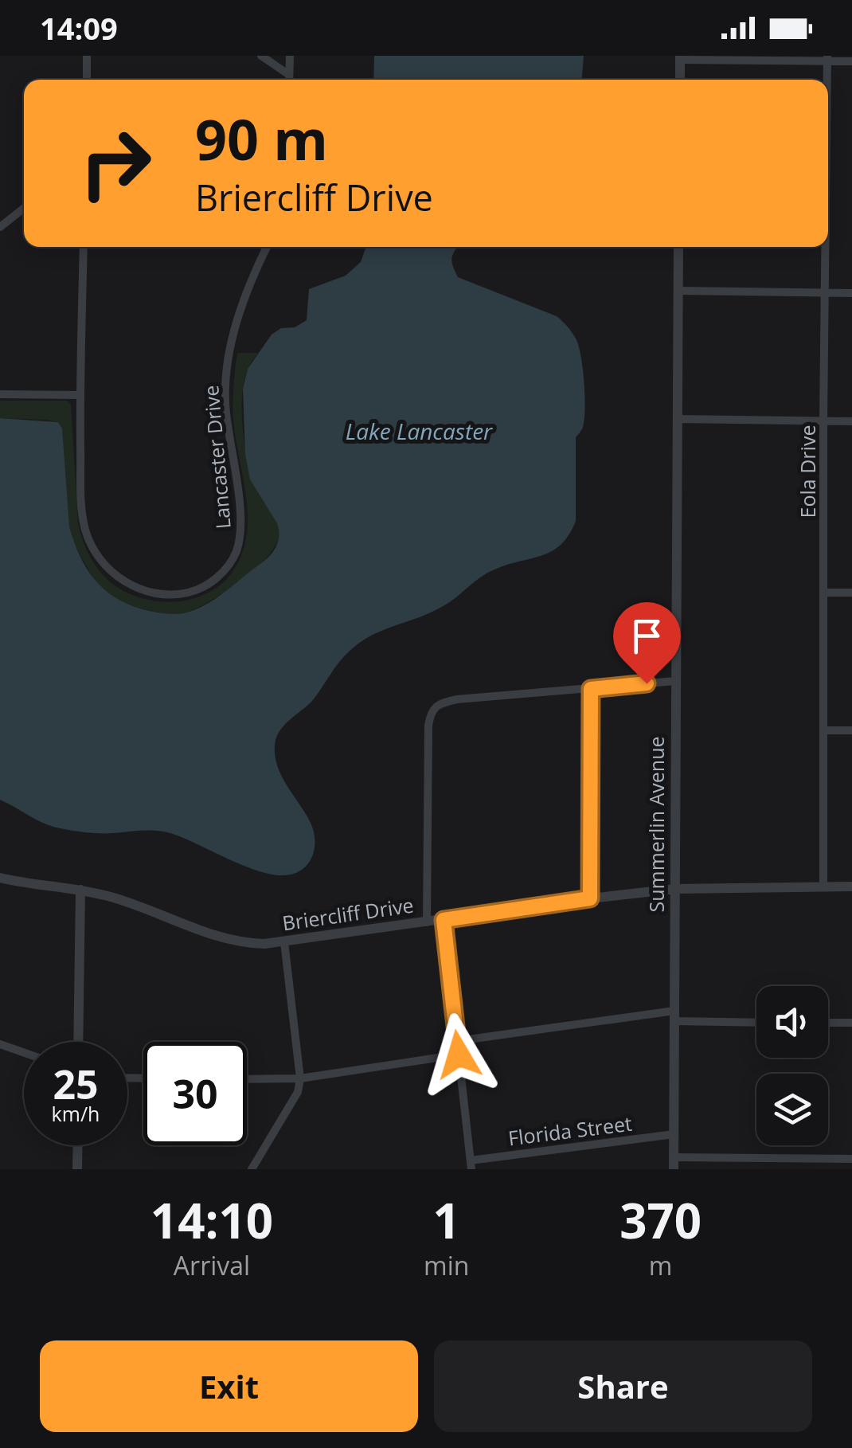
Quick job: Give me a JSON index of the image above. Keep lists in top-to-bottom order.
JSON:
{
  "streets": {
    "street": [
      "Lancaster Drive",
      "Eola Drive",
      "Summerlin Avenue",
      "Briercliff Drive",
      "Florida Street"
    ]
  },
  "crossings": [
    ["Eola Drive", "Briercliff Drive"],
    ["Summerlin Avenue", "Briercliff Drive"],
    ["Summerlin Avenue", "Florida Street"]
  ],
  "water": ["Lake Lancaster"],
  "page": {
    "status": "14:09",
    "turn": ["90 m", "Briercliff Drive"],
    "speed": "25 km/h",
    "limit": "30",
    "eta": [
      "14:10",
      "Arrival",
      "1",
      "min",
      "370",
      "m"
    ],
    "buttons": ["Exit", "Share"]
  }
}
